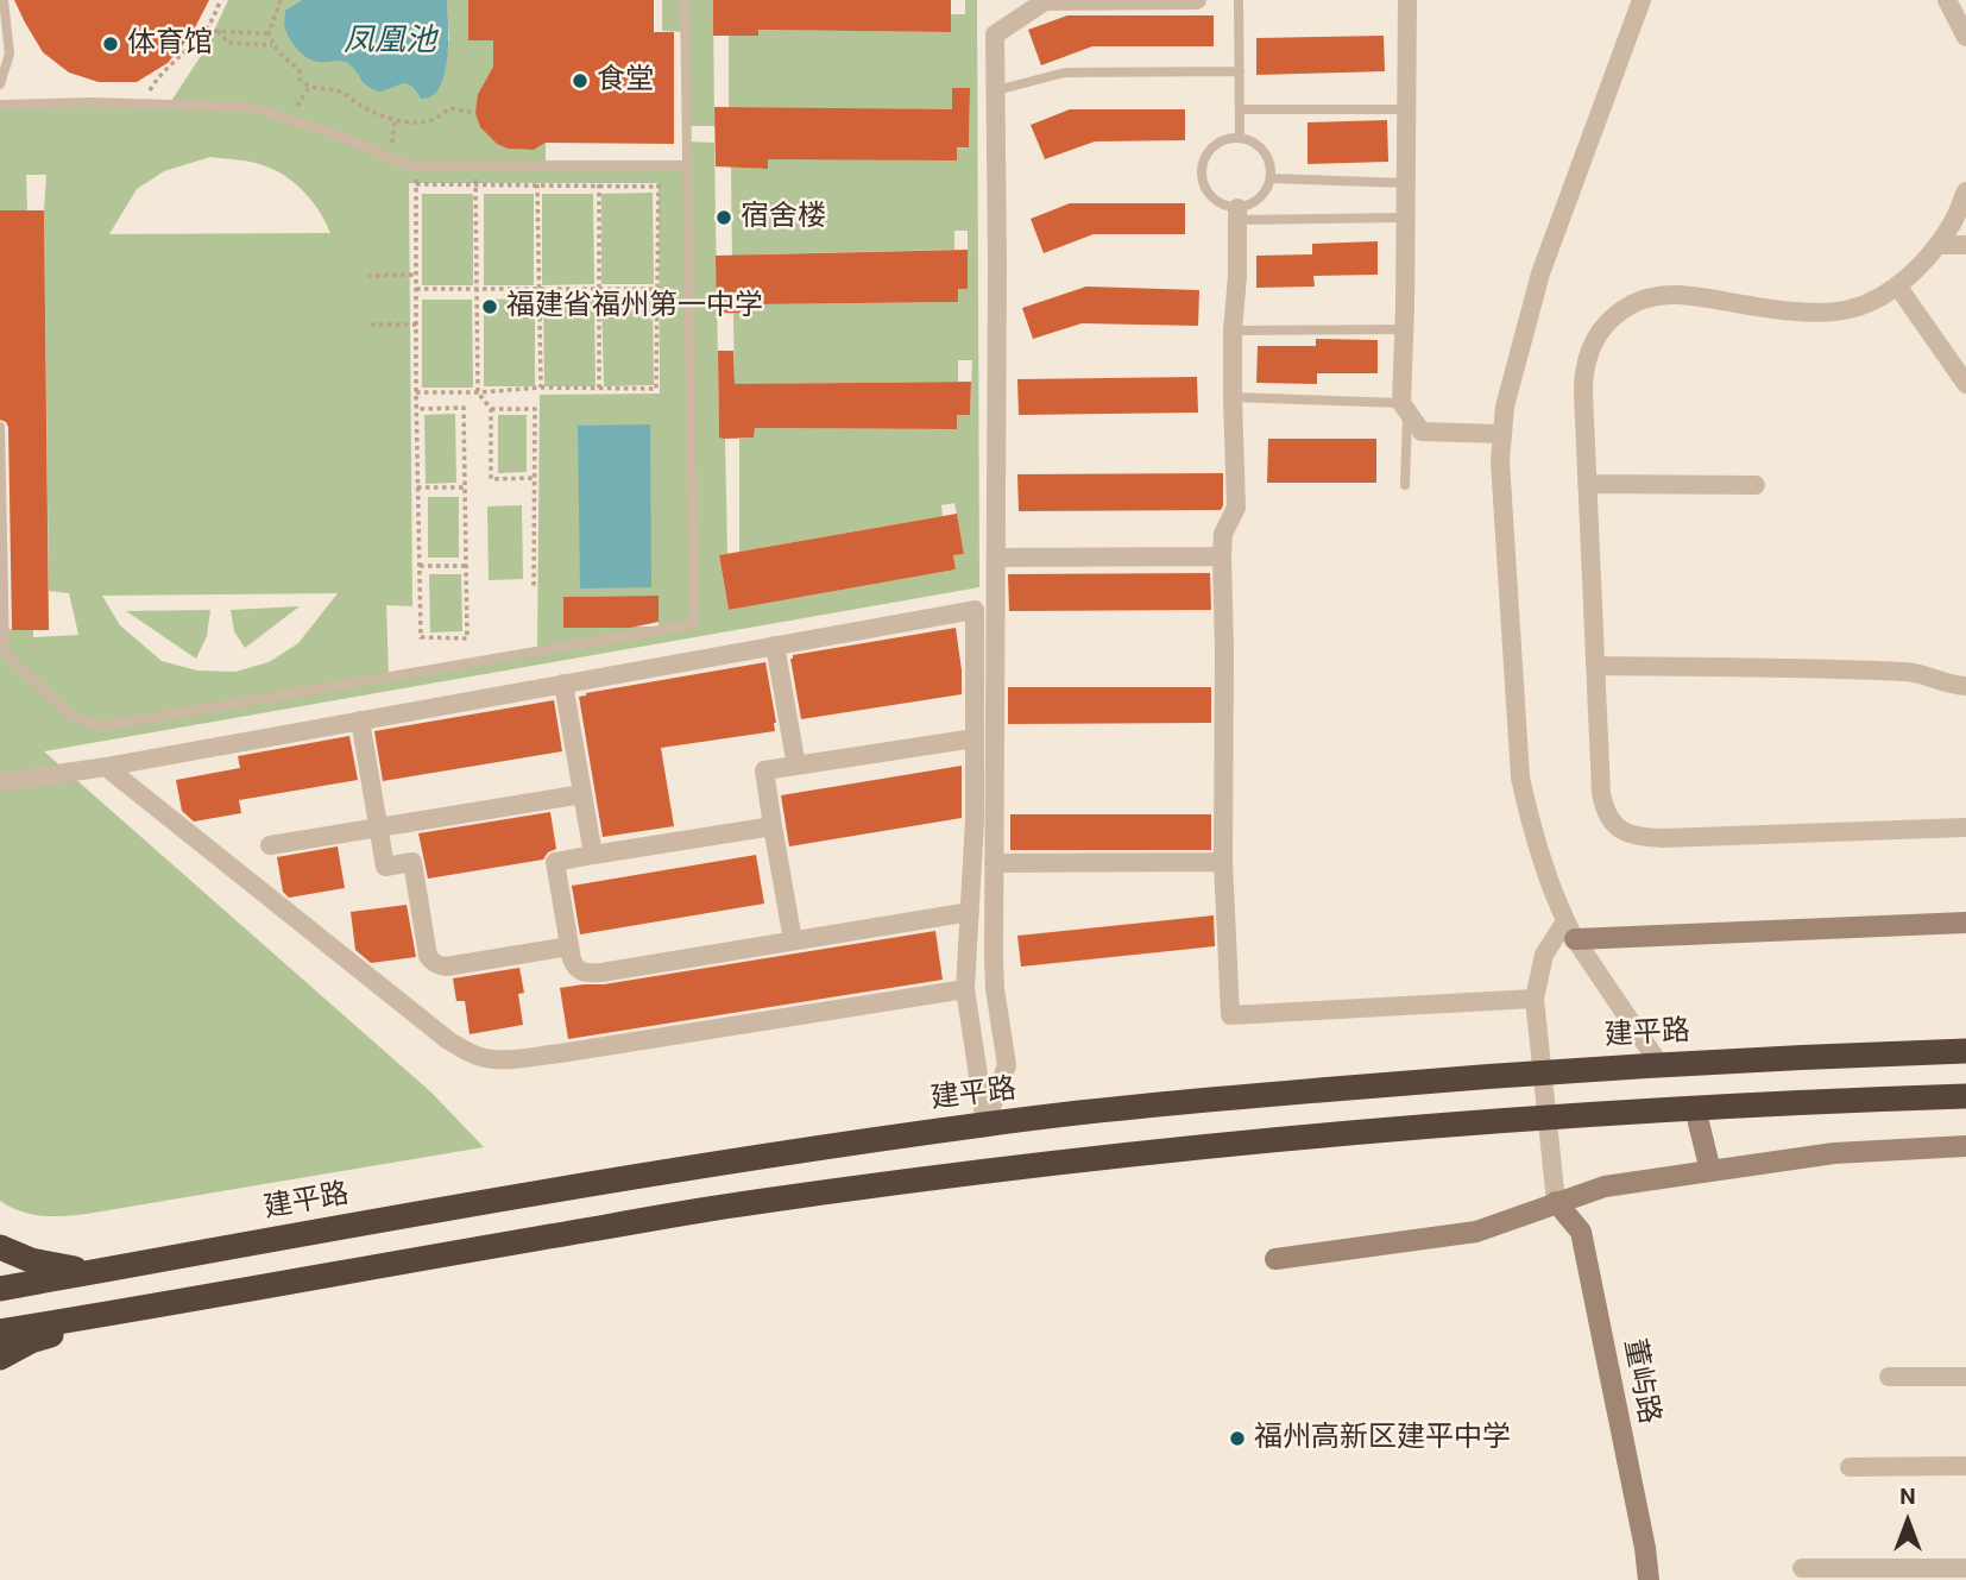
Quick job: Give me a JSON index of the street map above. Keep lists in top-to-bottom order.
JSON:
{
  "streets": {
    "highway": ["建平路"],
    "street": ["董屿路"]
  },
  "water": ["凤凰池"],
  "places": [
    "体育馆",
    "食堂",
    "宿舍楼",
    "福建省福州第一中学",
    "福州高新区建平中学"
  ],
  "north": "top"
}
